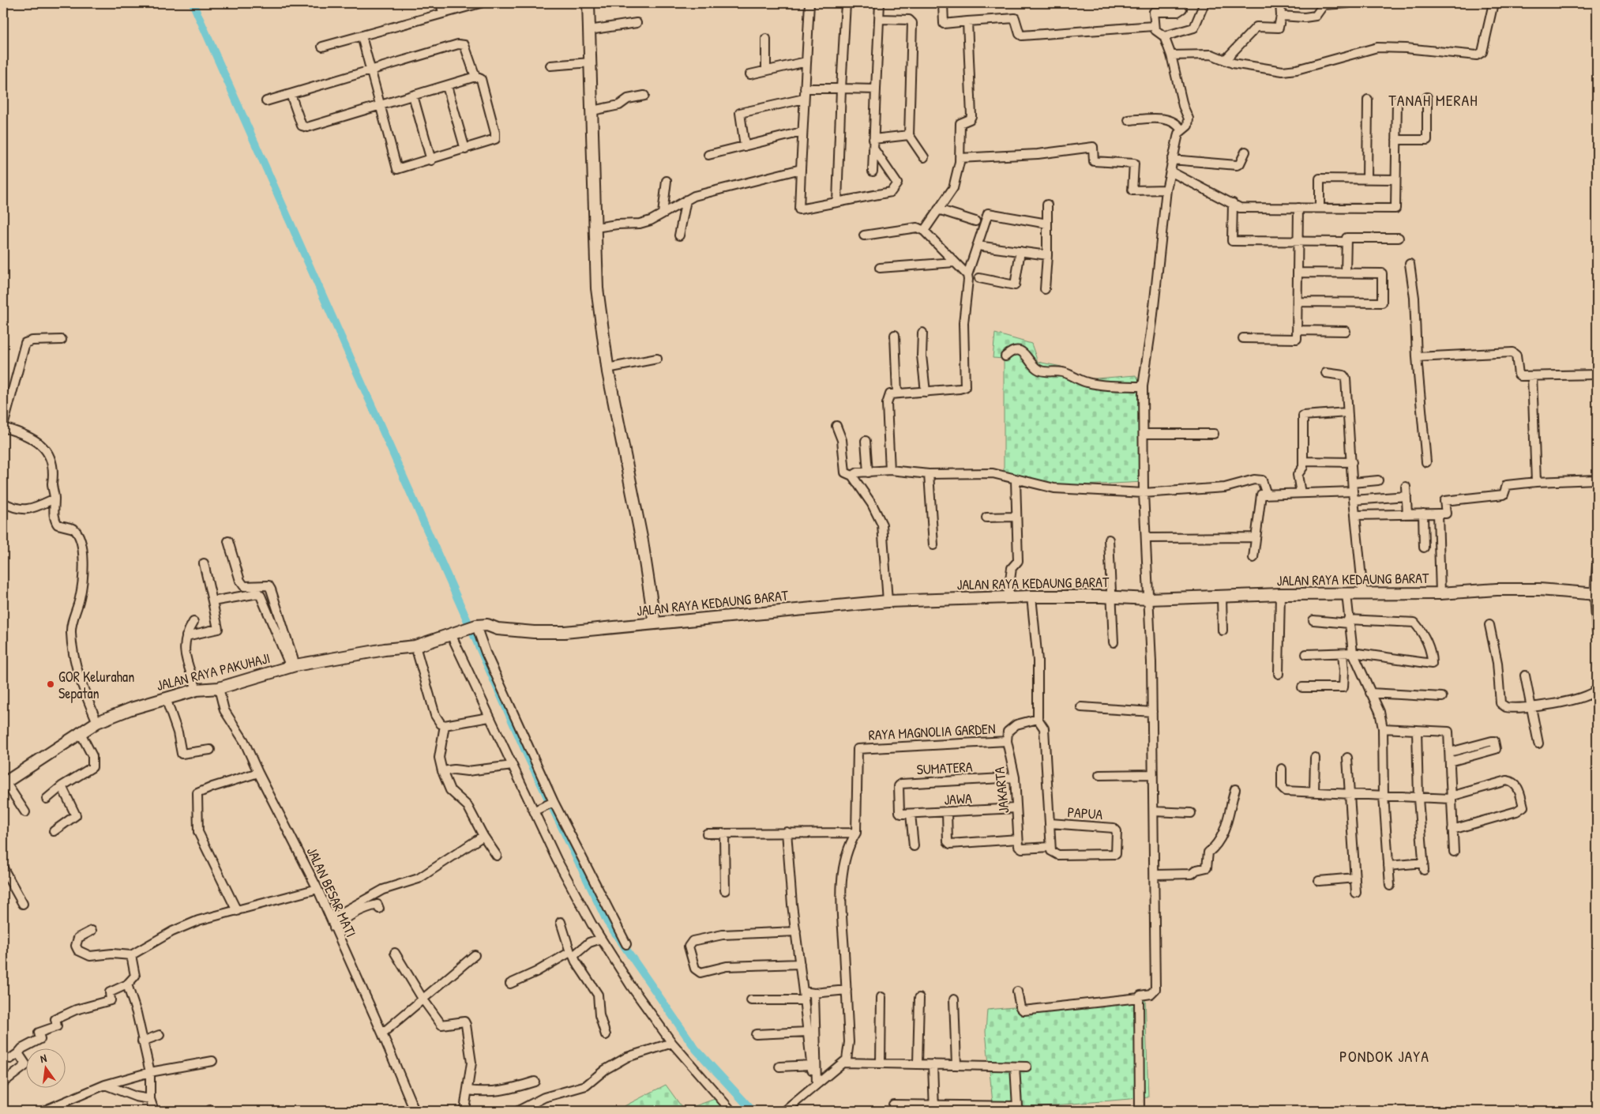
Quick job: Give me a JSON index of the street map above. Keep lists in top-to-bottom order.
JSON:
{
  "streets": {
    "street": [
      "JALAN RAYA KEDAUNG BARAT",
      "JALAN RAYA PAKUHAJI",
      "RAYA MAGNOLIA GARDEN",
      "SUMATERA",
      "JAKARTA",
      "JAWA",
      "PAPUA",
      "JALAN BESAR MATI"
    ]
  },
  "crossings": [
    ["JALAN RAYA KEDAUNG BARAT", "JALAN RAYA PAKUHAJI"],
    ["JALAN RAYA PAKUHAJI", "JALAN BESAR MATI"],
    ["RAYA MAGNOLIA GARDEN", "JAKARTA"],
    ["SUMATERA", "JAKARTA"],
    ["SUMATERA", "JAWA"],
    ["JAKARTA", "JAWA"]
  ],
  "districts": ["TANAH MERAH", "PONDOK JAYA"],
  "places": ["GOR Kelurahan Sepatan"],
  "north": "top"
}
